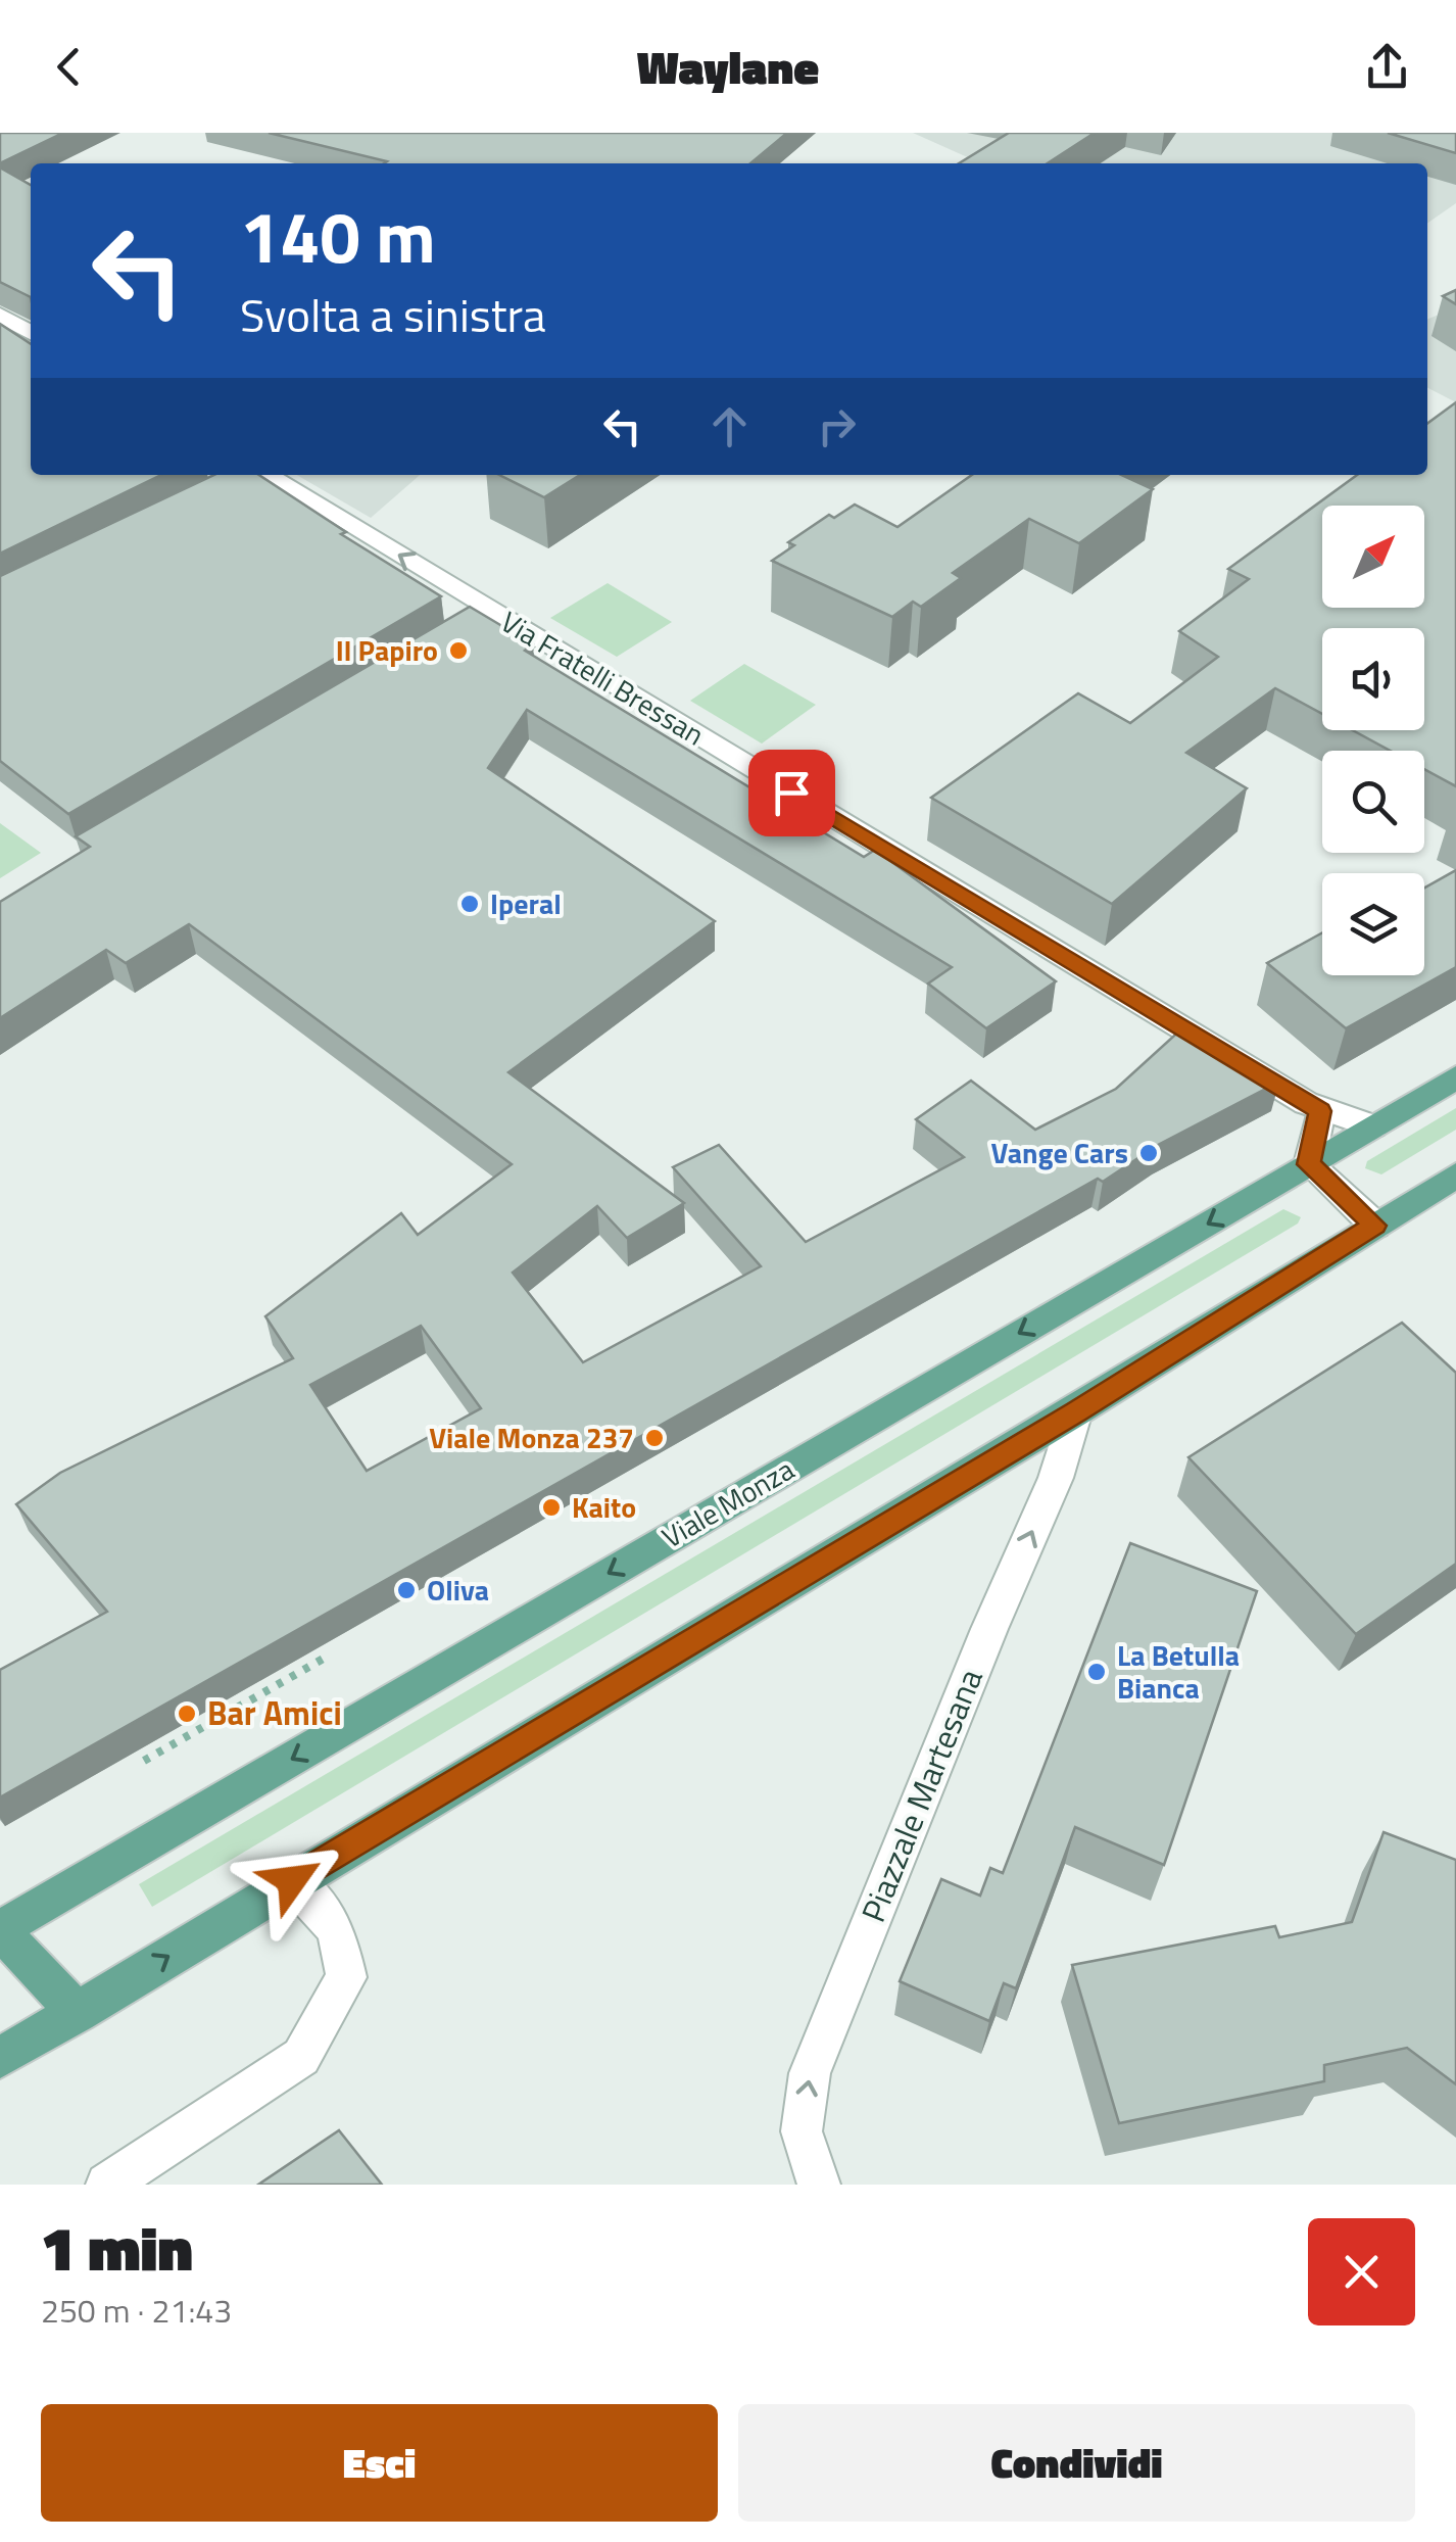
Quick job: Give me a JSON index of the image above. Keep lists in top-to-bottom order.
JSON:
{
  "streets": {
    "main road": ["Viale Monza"],
    "street": ["Via Fratelli Bressan", "Piazzale Martesana"]
  },
  "crossings": [
    ["Via Fratelli Bressan", "Viale Monza"]
  ],
  "one_way": ["Piazzale Martesana"],
  "places": [
    "Il Papiro",
    "Iperal",
    "Vange Cars",
    "Viale Monza 237",
    "Kaito",
    "Oliva",
    "La Betulla Bianca",
    "Bar Amici"
  ],
  "north": "top right",
  "page": {
    "header": "Waylane",
    "turn": ["140 m", "Svolta a sinistra"],
    "heading": ["1 min", "250 m · 21:43"],
    "buttons": ["Esci", "Condividi"]
  }
}
